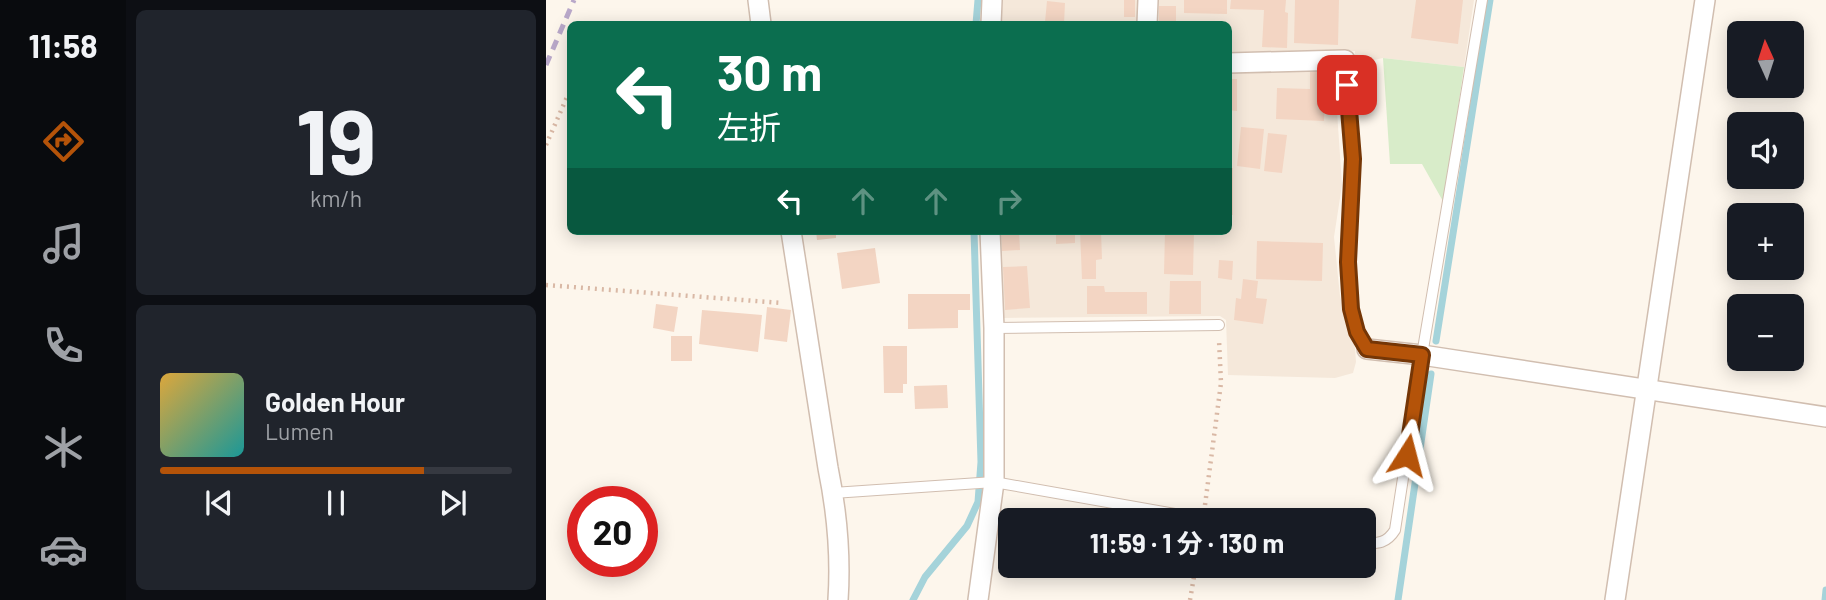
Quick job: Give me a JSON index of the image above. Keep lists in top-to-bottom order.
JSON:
{
  "north": "top",
  "page": {
    "tabs": "11:58",
    "tile": ["19", "km/h"],
    "map_buttons": ["+", "−"],
    "turn": ["30 m", "左折"],
    "song": ["Golden Hour", "Lumen"],
    "limit": "20",
    "trip": "11:59 · 1 分 · 130 m"
  }
}
